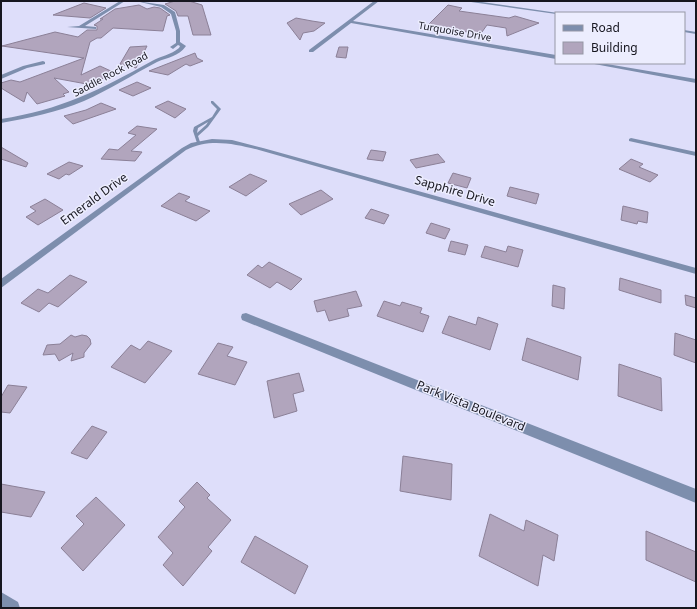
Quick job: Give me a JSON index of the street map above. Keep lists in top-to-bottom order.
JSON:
{
  "streets": {
    "street": [
      "Turquoise Drive",
      "Saddle Rock Road",
      "Sapphire Drive",
      "Emerald Drive",
      "Park Vista Boulevard"
    ]
  },
  "crossings": [
    ["Sapphire Drive", "Emerald Drive"]
  ],
  "legend": ["Road", "Building"]
}
